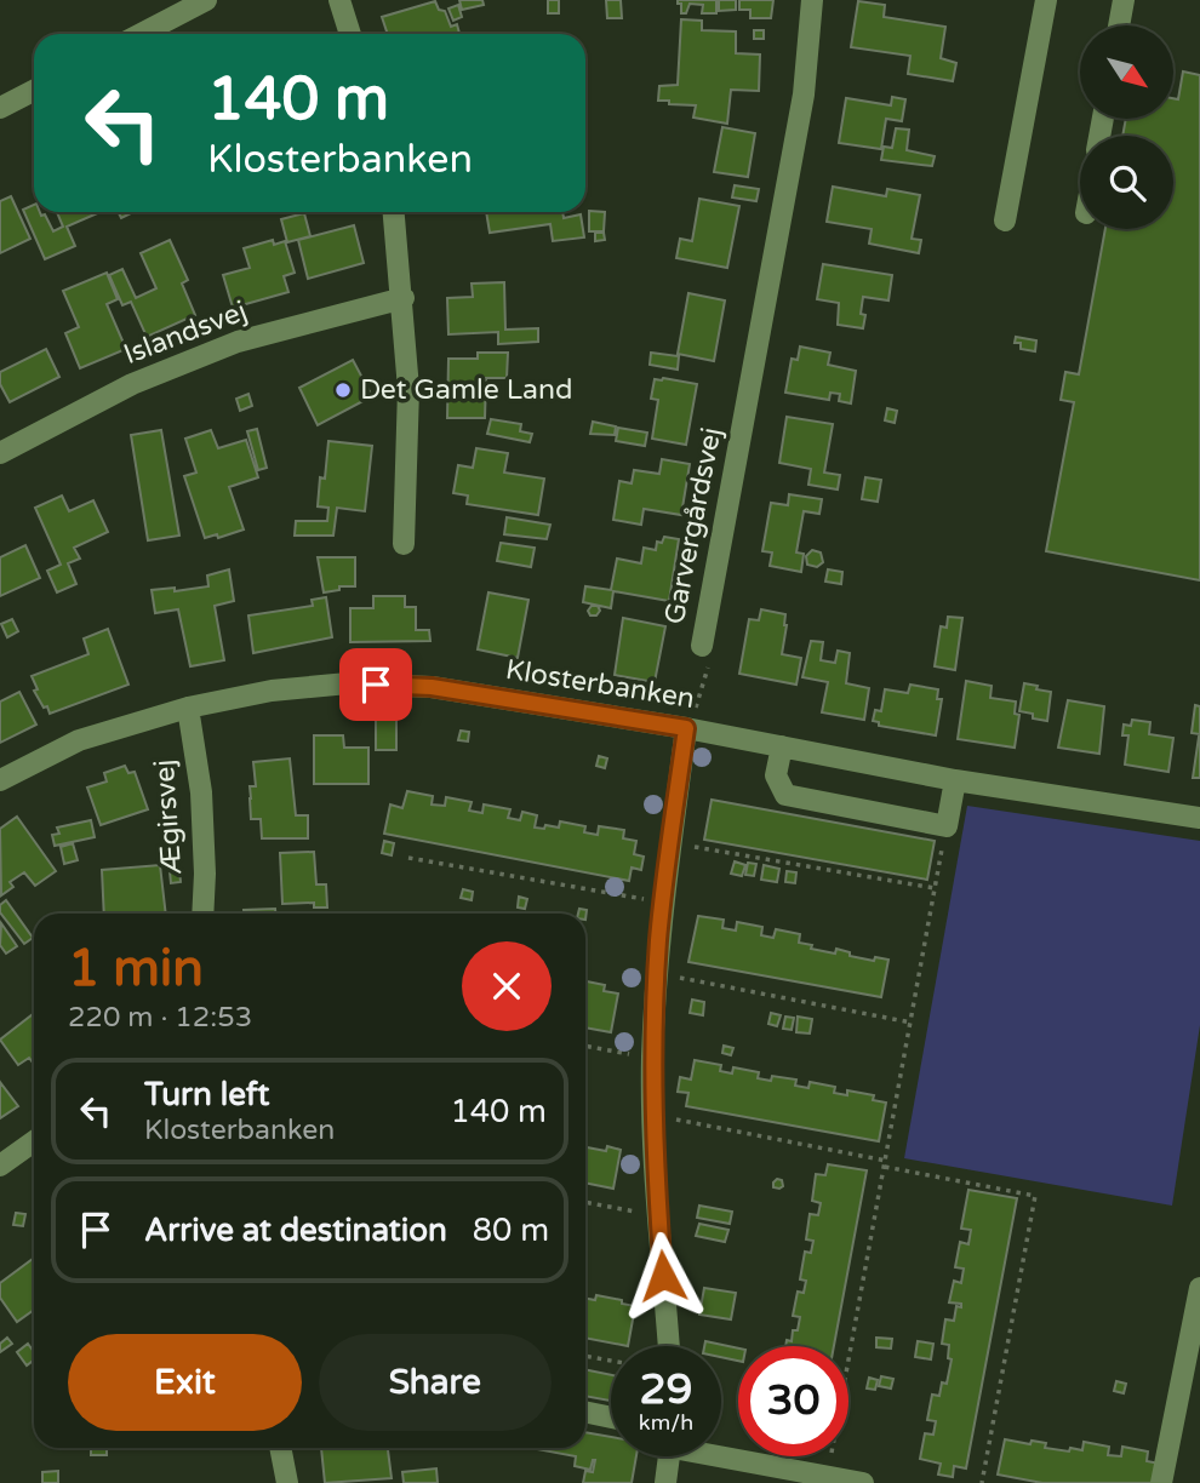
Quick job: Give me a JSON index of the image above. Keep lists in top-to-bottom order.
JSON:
{
  "streets": {
    "street": [
      "Islandsvej",
      "Garvergårdsvej",
      "Klosterbanken",
      "Ægirsvej"
    ]
  },
  "crossings": [
    ["Garvergårdsvej", "Klosterbanken"],
    ["Klosterbanken", "Ægirsvej"]
  ],
  "places": ["Det Gamle Land"],
  "north": "bottom right",
  "page": {
    "turn": ["140 m", "Klosterbanken"],
    "heading": ["1 min", "220 m · 12:53"],
    "list": [
      {
        "name": "Turn left",
        "note": "Klosterbanken",
        "value": "140 m"
      },
      {
        "name": "Arrive at destination",
        "value": "80 m"
      }
    ],
    "buttons": ["Exit", "Share"],
    "speed": "29 km/h",
    "limit": "30"
  }
}
